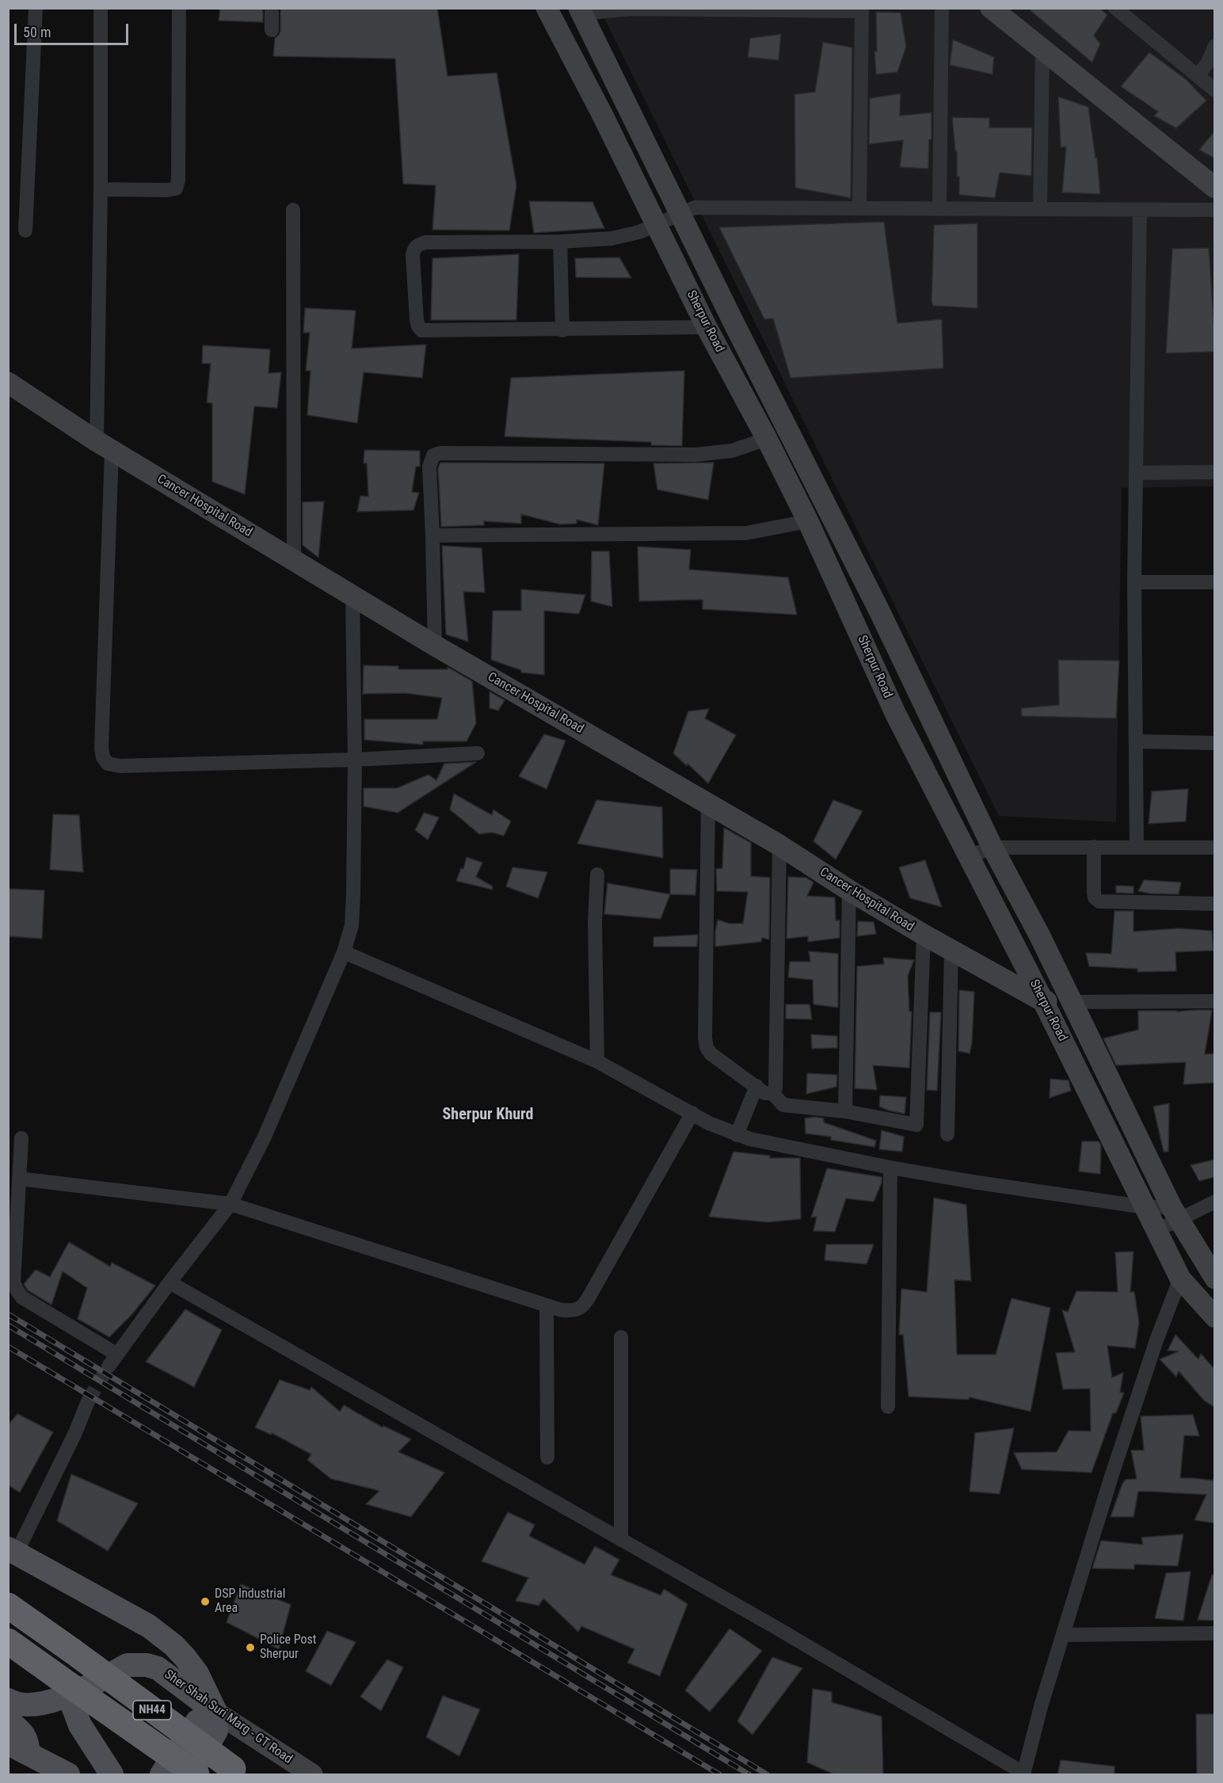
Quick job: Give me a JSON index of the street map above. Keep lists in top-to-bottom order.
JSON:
{
  "streets": {
    "highway": ["NH44"],
    "main road": ["Sher Shah Suri Marg - GT Road"],
    "street": ["Sherpur Road", "Cancer Hospital Road"]
  },
  "crossings": [
    ["Sherpur Road", "Cancer Hospital Road"],
    ["NH44", "Sher Shah Suri Marg - GT Road"]
  ],
  "districts": ["Sherpur Khurd"],
  "places": ["DSP Industrial Area", "Police Post Sherpur"],
  "scale_bar": "50 m"
}
